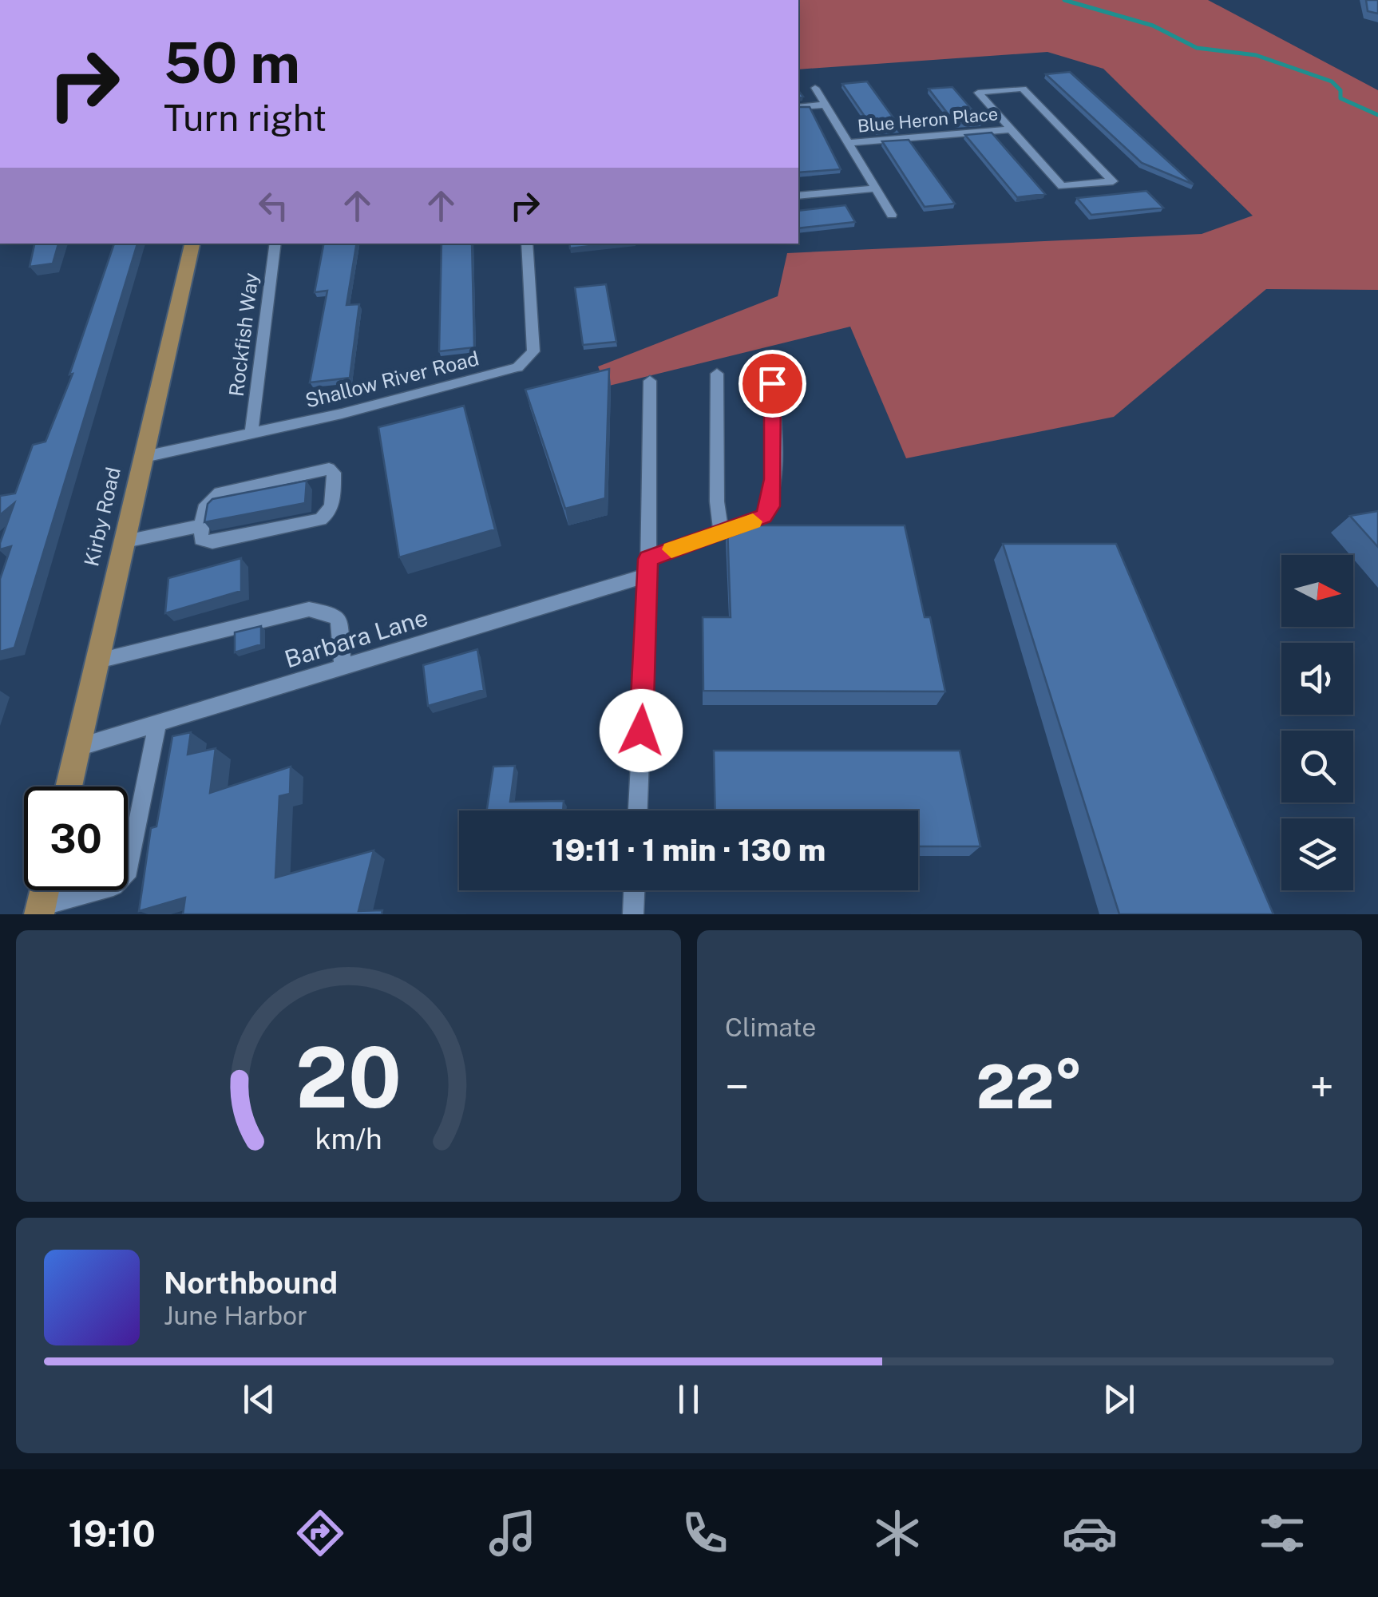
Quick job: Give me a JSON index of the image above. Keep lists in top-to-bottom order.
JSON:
{
  "streets": {
    "main road": ["Kirby Road"],
    "street": [
      "Blue Heron Place",
      "Rockfish Way",
      "Shallow River Road",
      "Barbara Lane"
    ]
  },
  "crossings": [
    ["Rockfish Way", "Shallow River Road"],
    ["Shallow River Road", "Kirby Road"],
    ["Kirby Road", "Barbara Lane"]
  ],
  "north": "right",
  "page": {
    "turn": ["50 m", "Turn right"],
    "limit": "30",
    "trip": "19:11 · 1 min · 130 m",
    "tile": "Climate",
    "heat": ["−", "22°", "+"],
    "song": ["Northbound", "June Harbor"],
    "tabs": "19:10",
    "gauge": ["20", "km/h"]
  }
}
